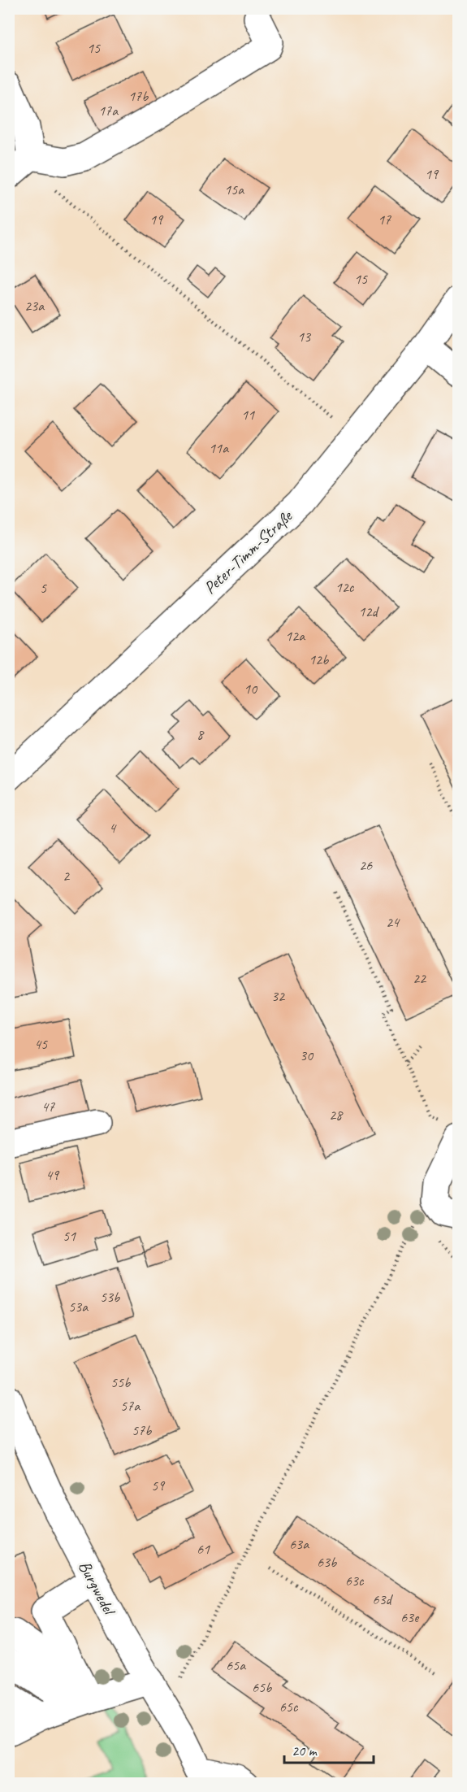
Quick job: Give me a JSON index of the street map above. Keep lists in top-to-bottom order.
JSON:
{
  "streets": {
    "street": ["Peter-Timm-Straße", "Burgwedel"]
  },
  "house_numbers": [
    "15",
    "17b",
    "17a",
    "19",
    "15a",
    "19",
    "17",
    "15",
    "23a",
    "13",
    "11",
    "11a",
    "12c",
    "5",
    "12d",
    "12a",
    "12b",
    "10",
    "8",
    "4",
    "26",
    "2",
    "24",
    "22",
    "32",
    "45",
    "30",
    "47",
    "28",
    "49",
    "51",
    "53b",
    "53a",
    "55b",
    "57a",
    "57b",
    "59",
    "63a",
    "61",
    "63b",
    "63c",
    "63d",
    "63e",
    "65a",
    "65b",
    "65c"
  ],
  "scale_bar": "20 m"
}
